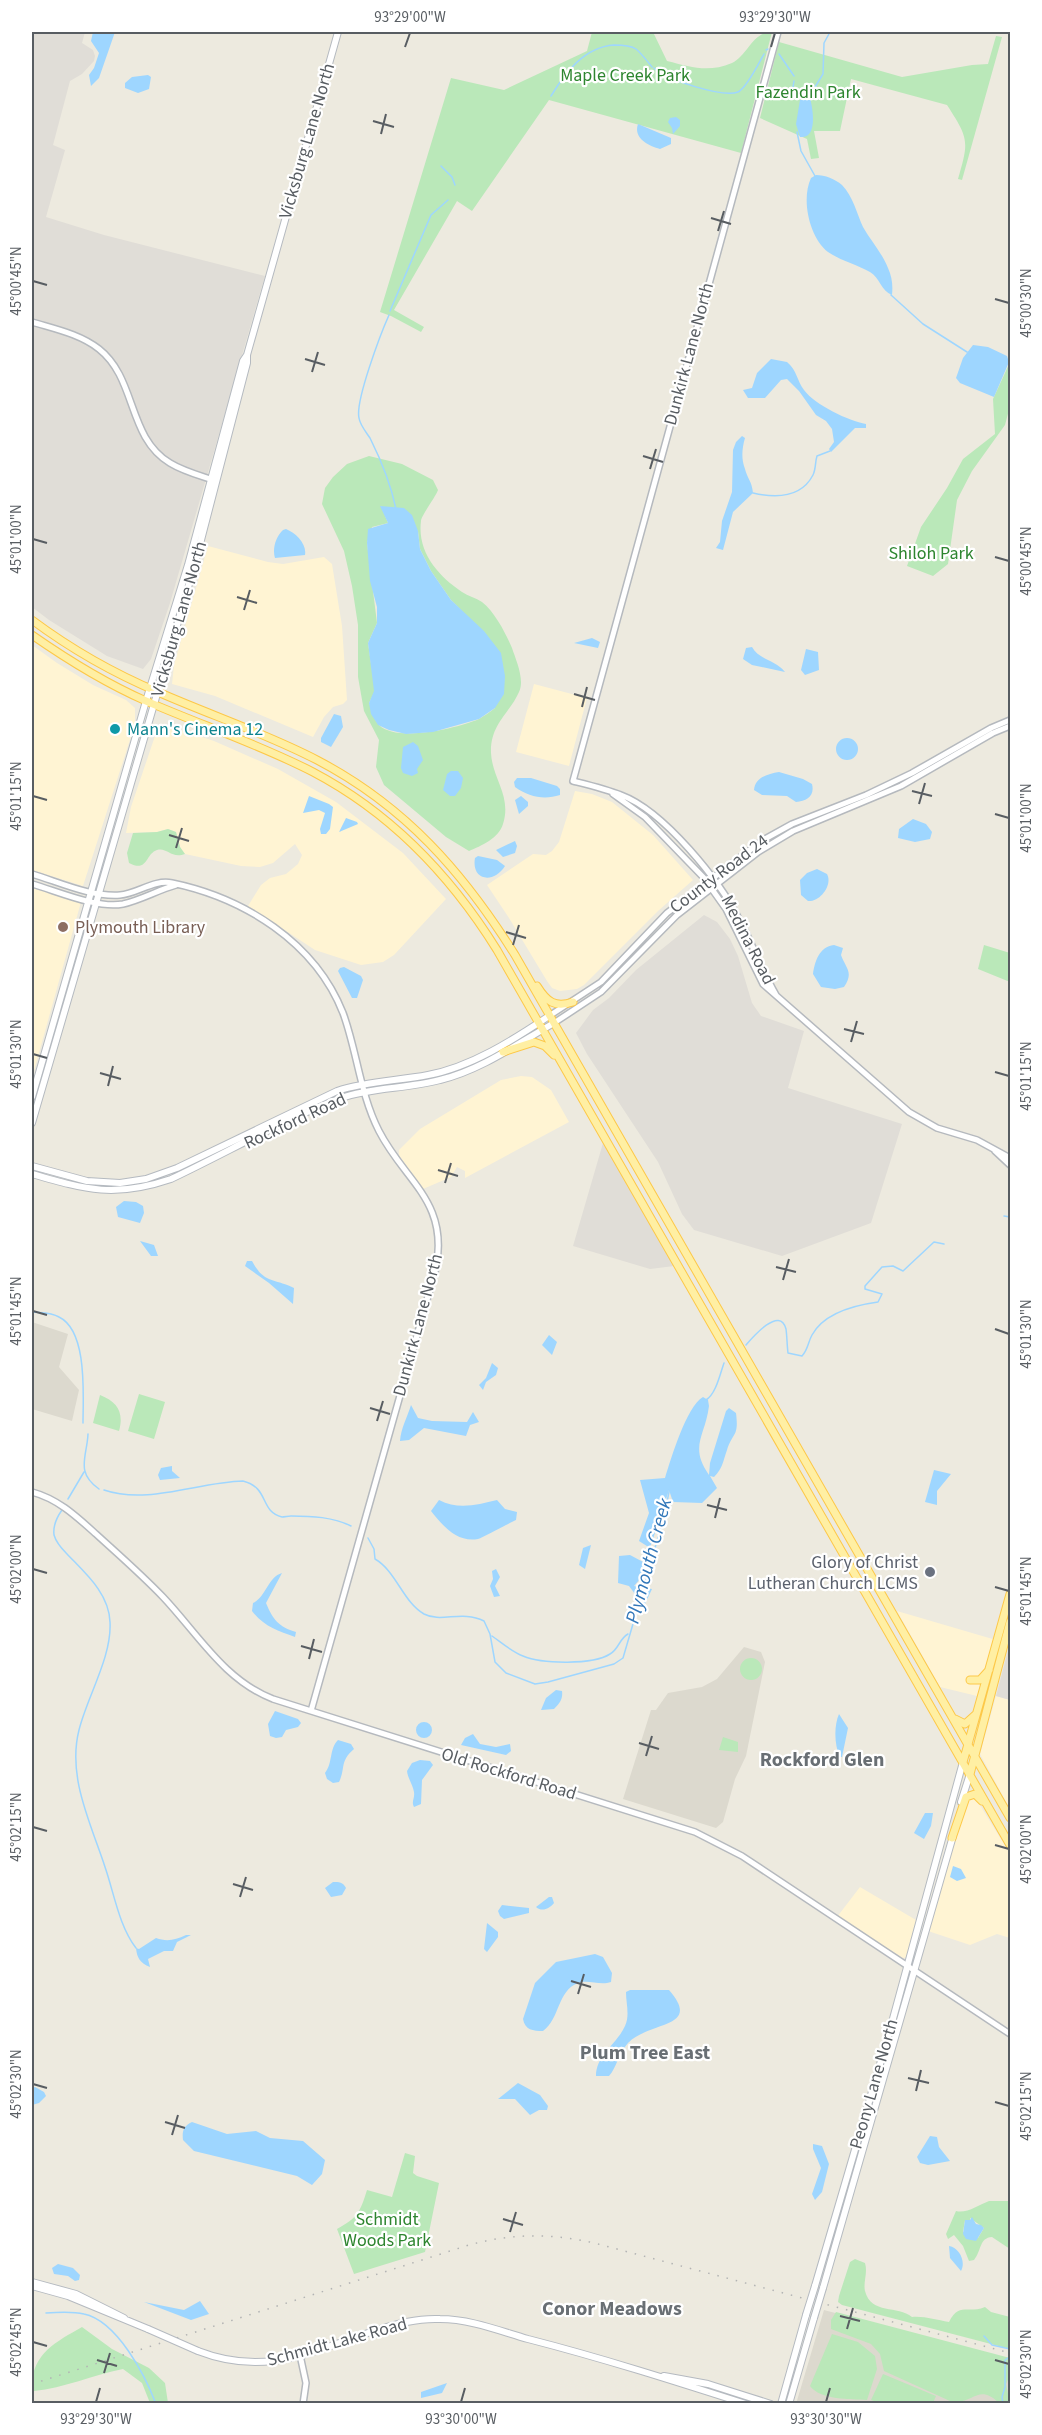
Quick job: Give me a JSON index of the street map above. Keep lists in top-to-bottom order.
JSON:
{
  "streets": {
    "main road": [
      "Vicksburg Lane North",
      "Rockford Road",
      "Peony Lane North",
      "Schmidt Lake Road"
    ],
    "street": [
      "Dunkirk Lane North",
      "County Road 24",
      "Medina Road",
      "Old Rockford Road"
    ]
  },
  "crossings": [
    ["Dunkirk Lane North", "Medina Road"],
    ["Dunkirk Lane North", "Rockford Road"],
    ["Dunkirk Lane North", "Old Rockford Road"],
    ["County Road 24", "Medina Road"],
    ["County Road 24", "Rockford Road"],
    ["Old Rockford Road", "Peony Lane North"]
  ],
  "districts": ["Rockford Glen", "Plum Tree East", "Conor Meadows"],
  "water": ["Plymouth Creek"],
  "parks": [
    "Maple Creek Park",
    "Fazendin Park",
    "Shiloh Park",
    "Schmidt Woods Park"
  ],
  "places": ["Mann's Cinema 12", "Plymouth Library", "Glory of Christ Lutheran Church LCMS"],
  "coordinates": [
    "93°29'00\"W",
    "93°29'30\"W",
    "45°00'45\"N",
    "45°00'30\"N",
    "45°01'00\"N",
    "45°01'15\"N",
    "45°01'30\"N",
    "45°01'45\"N",
    "45°02'00\"N",
    "45°02'15\"N",
    "45°02'30\"N",
    "45°02'45\"N",
    "93°30'00\"W",
    "93°30'30\"W"
  ]
}
